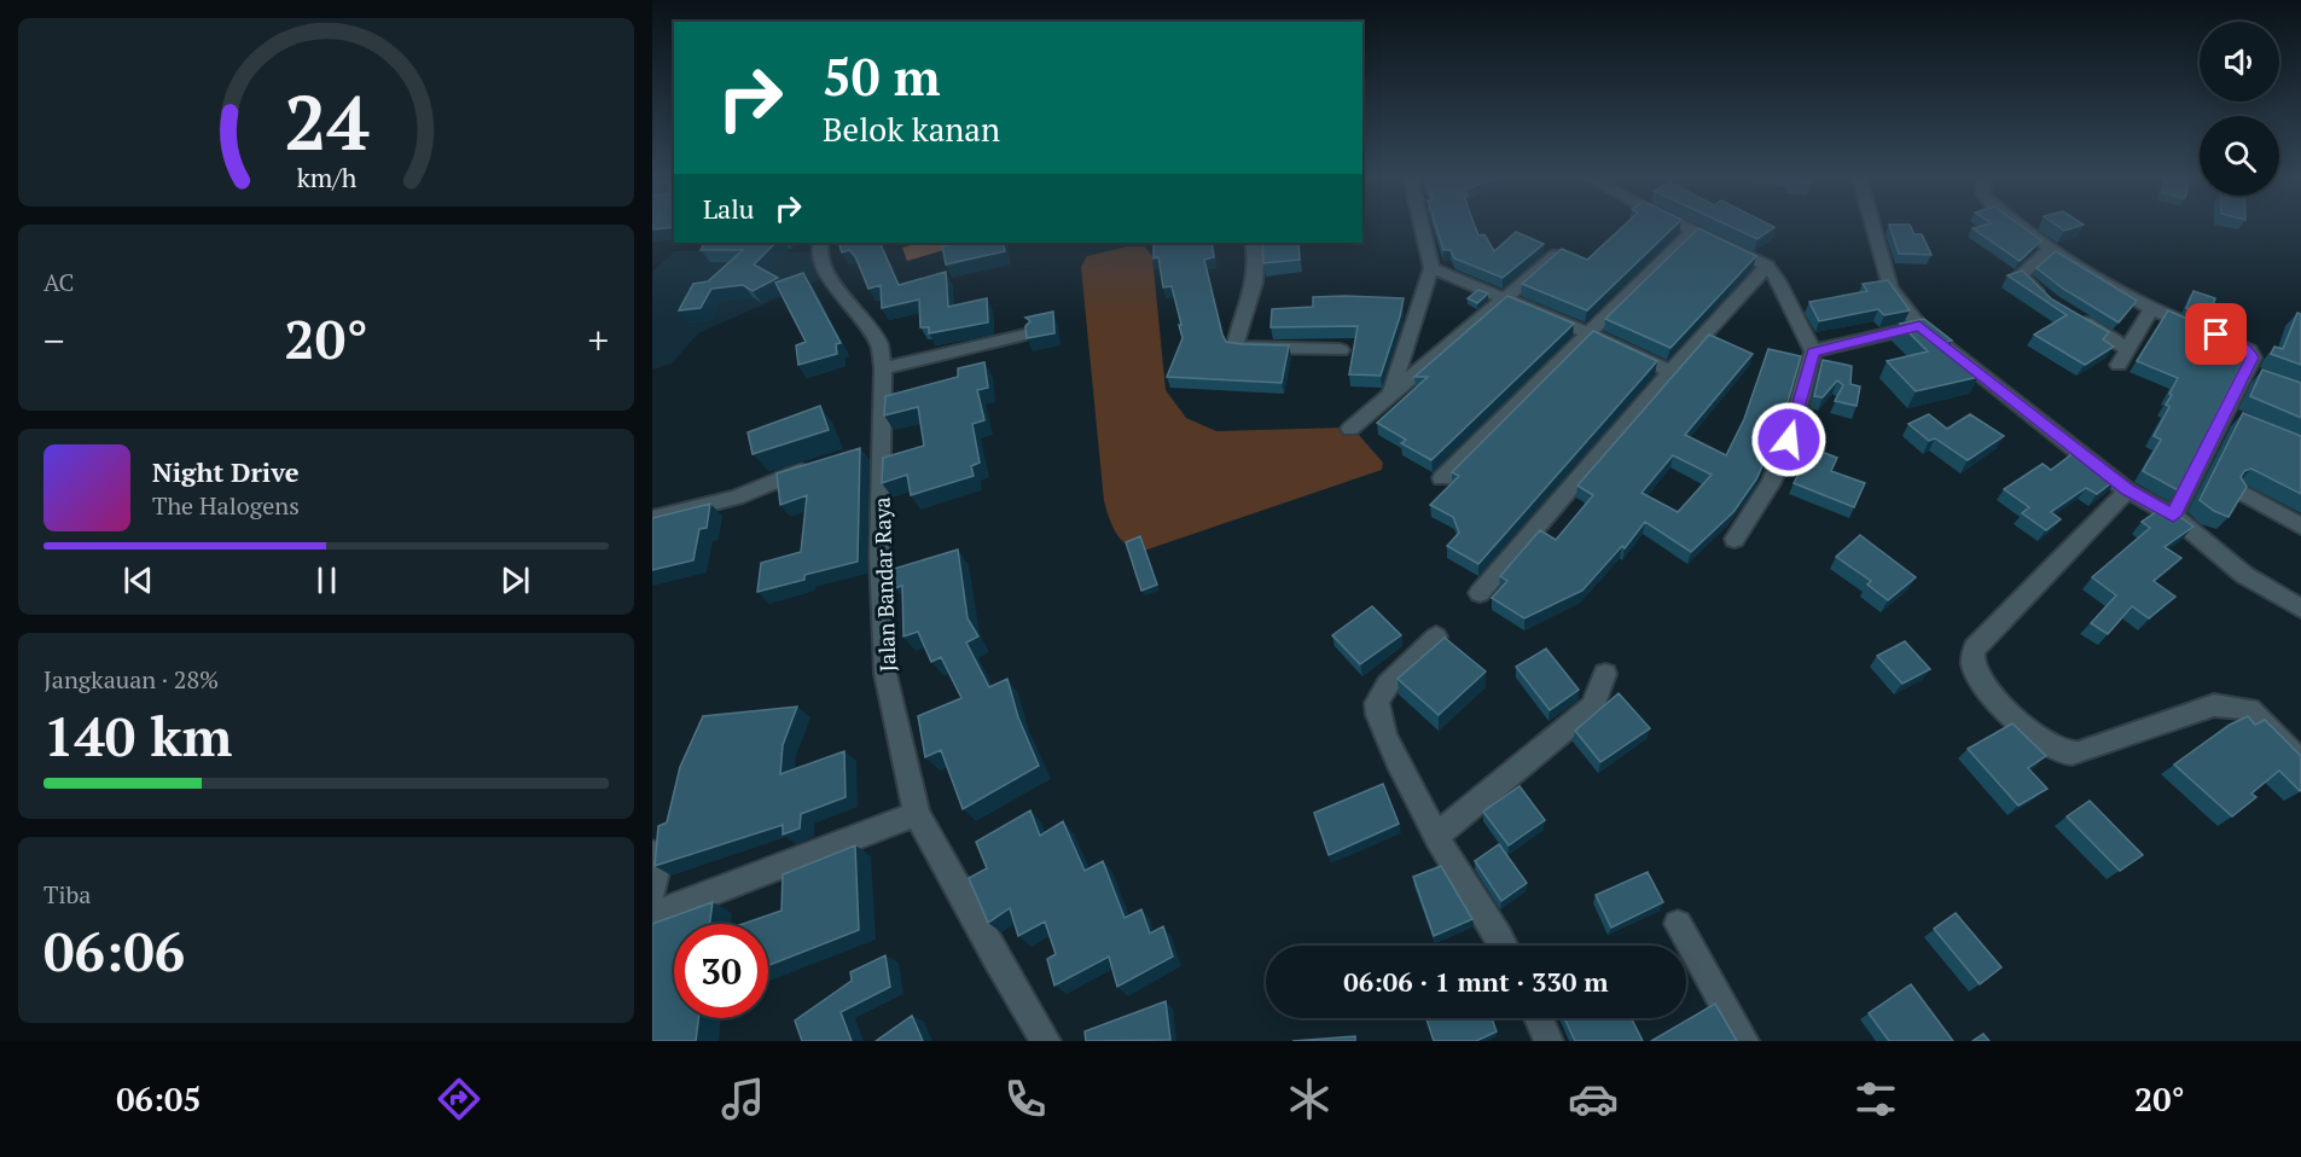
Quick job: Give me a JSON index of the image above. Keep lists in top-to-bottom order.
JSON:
{
  "streets": {
    "street": ["Jalan Bandar Raya"]
  },
  "page": {
    "turn": ["50 m", "Belok kanan"],
    "then": "Lalu",
    "tile": [
      "AC",
      ["Jangkauan · 28%", "140 km"],
      ["Tiba", "06:06"]
    ],
    "heat": ["−", "20°", "+"],
    "song": ["Night Drive", "The Halogens"],
    "limit": "30",
    "trip": "06:06 · 1 mnt · 330 m",
    "tabs": ["06:05", "20°"],
    "gauge": ["24", "km/h"]
  }
}
